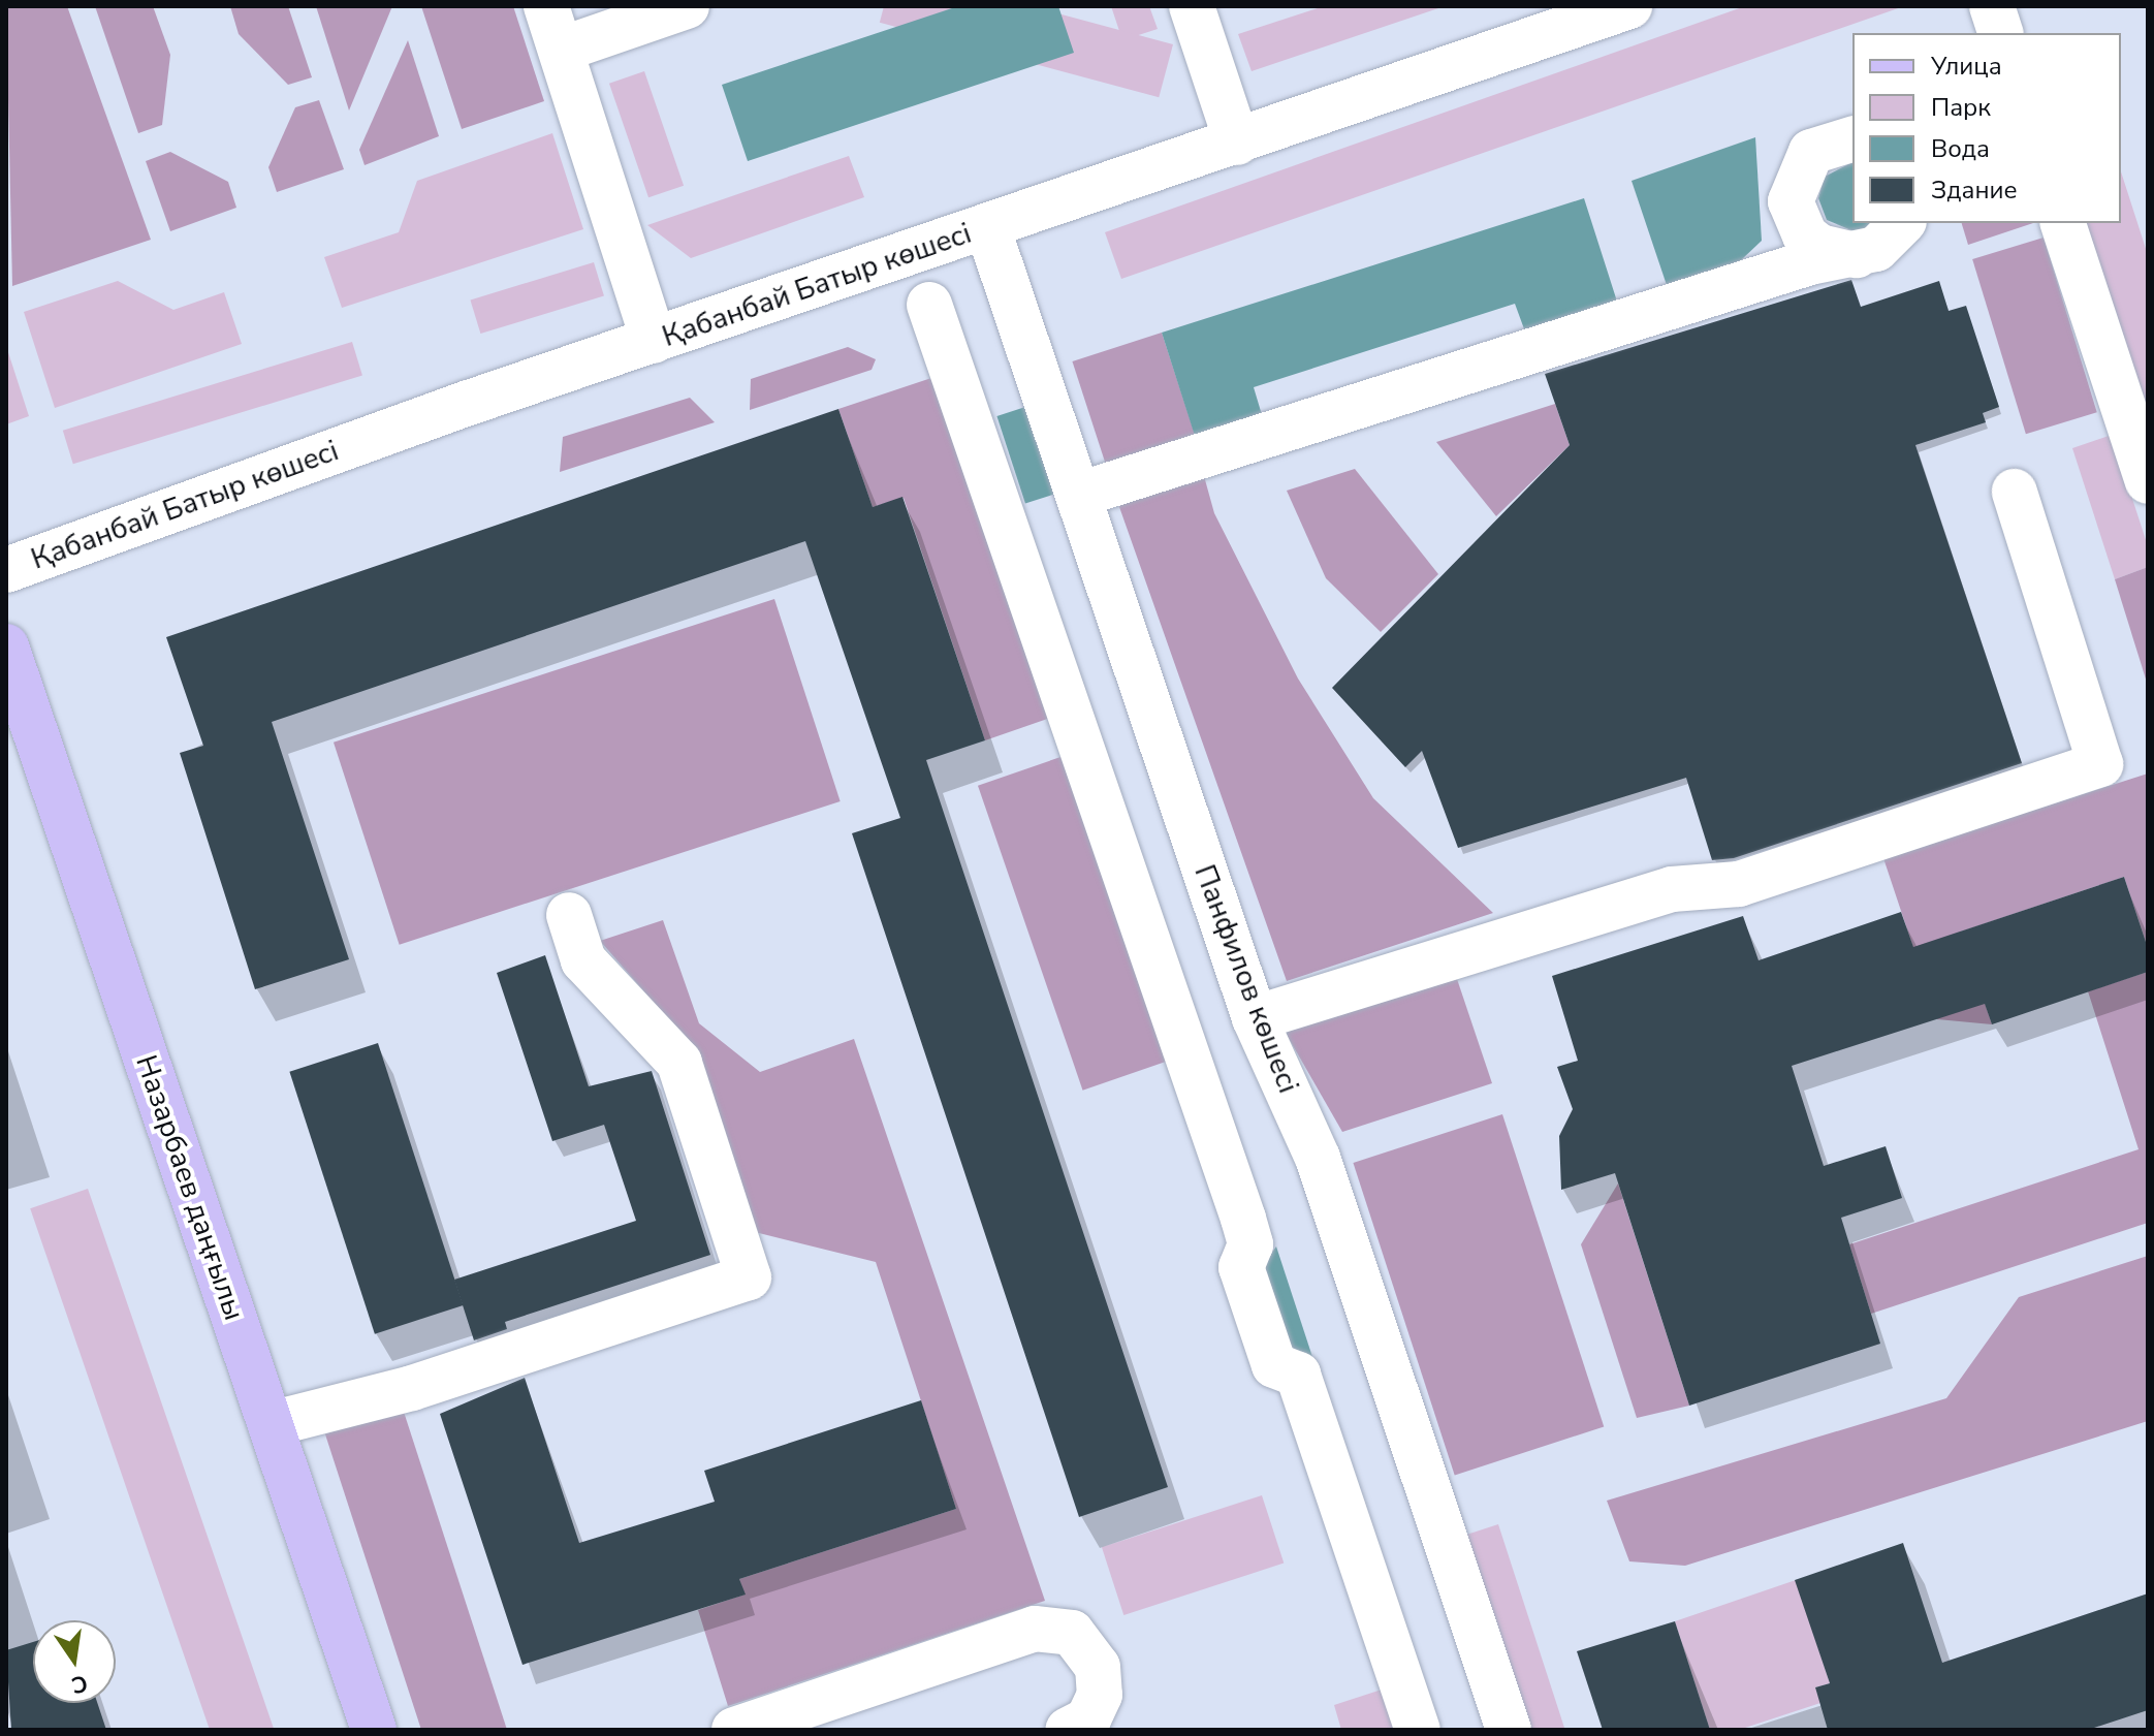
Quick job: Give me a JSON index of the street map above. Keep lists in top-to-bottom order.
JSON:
{
  "streets": {
    "main road": ["Назарбаев даңғылы"],
    "street": ["Қабанбай Батыр көшесі", "Панфилов көшесі"]
  },
  "crossings": [
    ["Қабанбай Батыр көшесі", "Панфилов көшесі"]
  ],
  "legend": [
    "Улица",
    "Парк",
    "Вода",
    "Здание"
  ],
  "north": "bottom"
}
